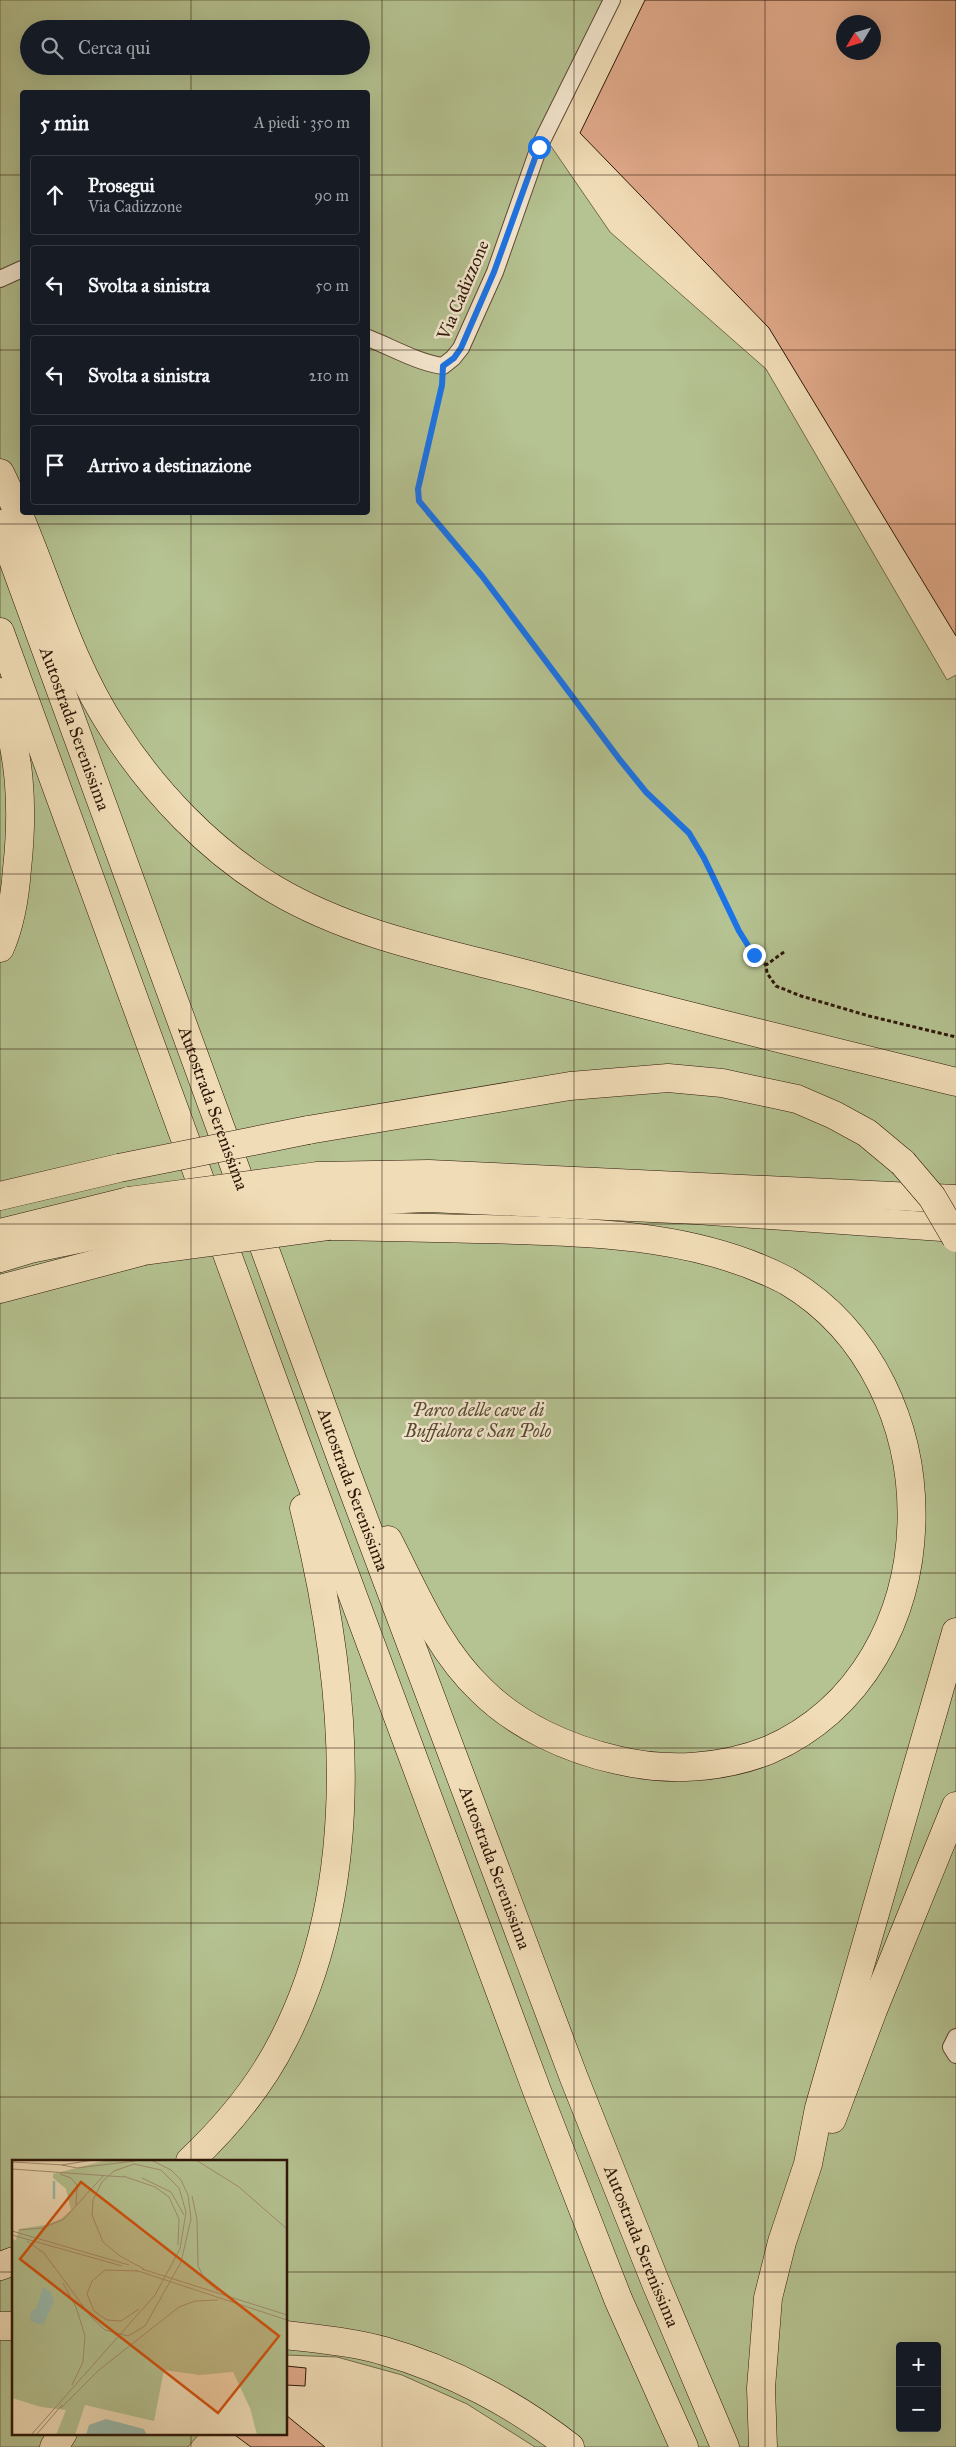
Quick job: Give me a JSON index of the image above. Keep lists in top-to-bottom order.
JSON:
{
  "streets": {
    "highway": ["Autostrada Serenissima"],
    "street": ["Via Cadizzone"]
  },
  "parks": ["Parco delle cave di Buffalora e San Polo"],
  "north": "bottom left",
  "page": {
    "search": "Cerca qui",
    "heading": ["5 min", "A piedi · 350 m"],
    "list": [
      ["Prosegui", "Via Cadizzone", "90 m"],
      ["Svolta a sinistra", "50 m"],
      ["Svolta a sinistra", "210 m"],
      "Arrivo a destinazione"
    ],
    "map_buttons": ["+", "−"]
  }
}
